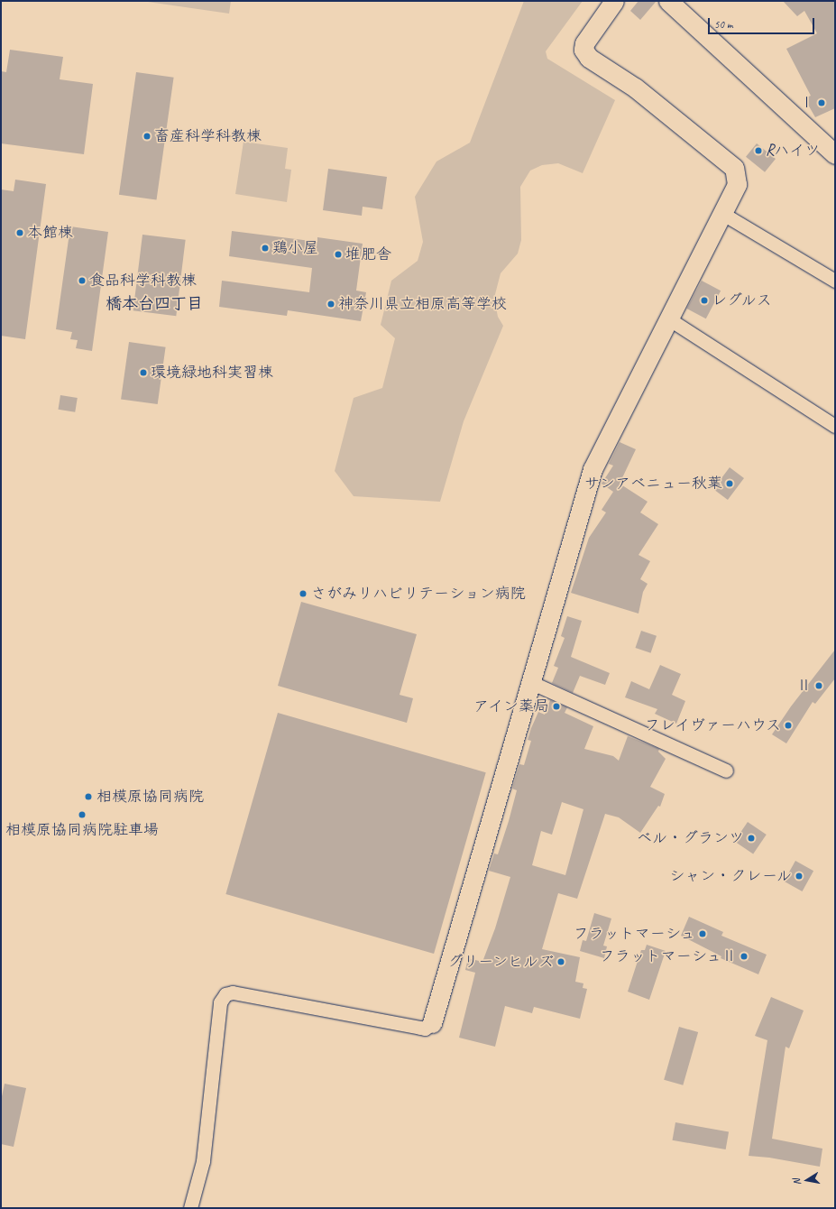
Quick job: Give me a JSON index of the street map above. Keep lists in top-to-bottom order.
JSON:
{
  "districts": ["橋本台四丁目"],
  "places": [
    "Ⅰ",
    "畜産科学科教棟",
    "Rハイツ",
    "本館棟",
    "鶏小屋",
    "堆肥舎",
    "食品科学科教棟",
    "レグルス",
    "神奈川県立相原高等学校",
    "環境緑地科実習棟",
    "サンアベニュー秋葉",
    "さがみリハビリテーション病院",
    "Ⅱ",
    "アイン薬局",
    "フレイヴァーハウス",
    "相模原協同病院",
    "相模原協同病院駐車場",
    "ベル・グランツ",
    "シャン・クレール",
    "フラットマーシュ",
    "フラットマーシュⅡ",
    "グリーンヒルズ"
  ],
  "scale_bar": "50 m",
  "north": "left"
}
